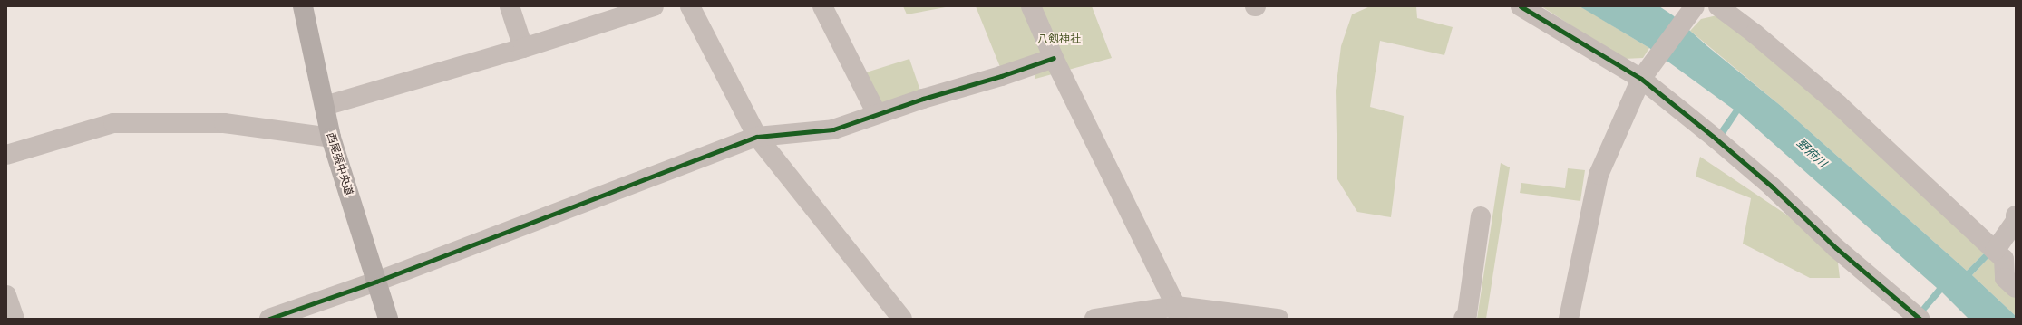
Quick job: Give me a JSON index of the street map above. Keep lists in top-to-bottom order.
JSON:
{
  "streets": {
    "main road": ["西尾張中央道"]
  },
  "water": ["野府川"],
  "parks": ["八剱神社"]
}
